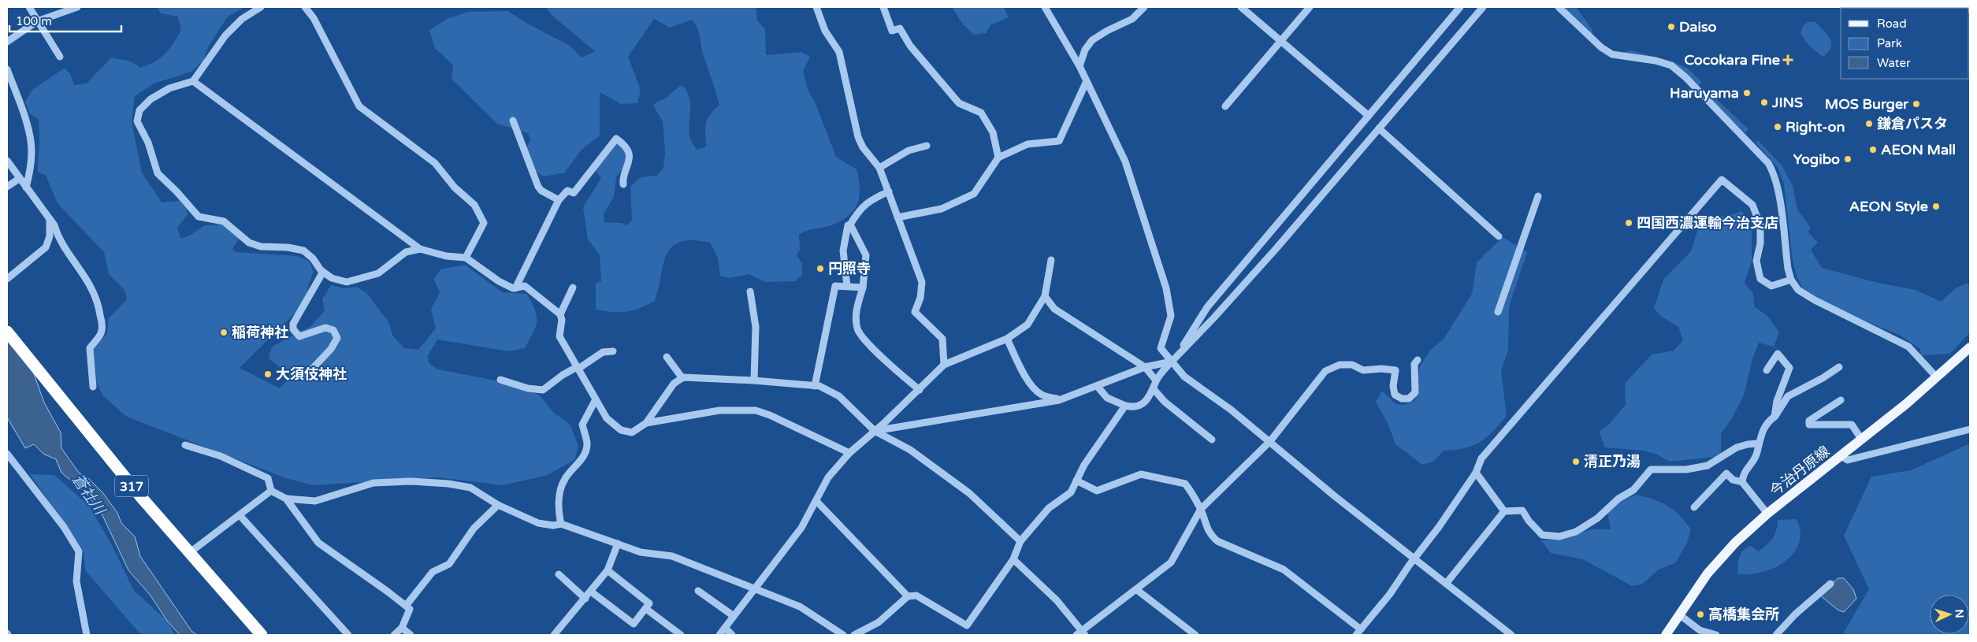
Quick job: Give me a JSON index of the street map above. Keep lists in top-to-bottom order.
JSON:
{
  "streets": {
    "highway": ["317"],
    "main road": ["今治丹原線"]
  },
  "water": ["蒼社川"],
  "places": {
    "other": [
      "Daiso",
      "Haruyama",
      "JINS",
      "MOS Burger",
      "鎌倉パスタ",
      "Right-on",
      "AEON Mall",
      "Yogibo",
      "AEON Style",
      "四国西濃運輸今治支店",
      "円照寺",
      "稲荷神社",
      "大須伎神社",
      "清正乃湯",
      "高橋集会所"
    ],
    "health": ["Cocokara Fine"]
  },
  "legend": ["Road", "Park", "Water"],
  "scale_bar": "100 m",
  "north": "right"
}
